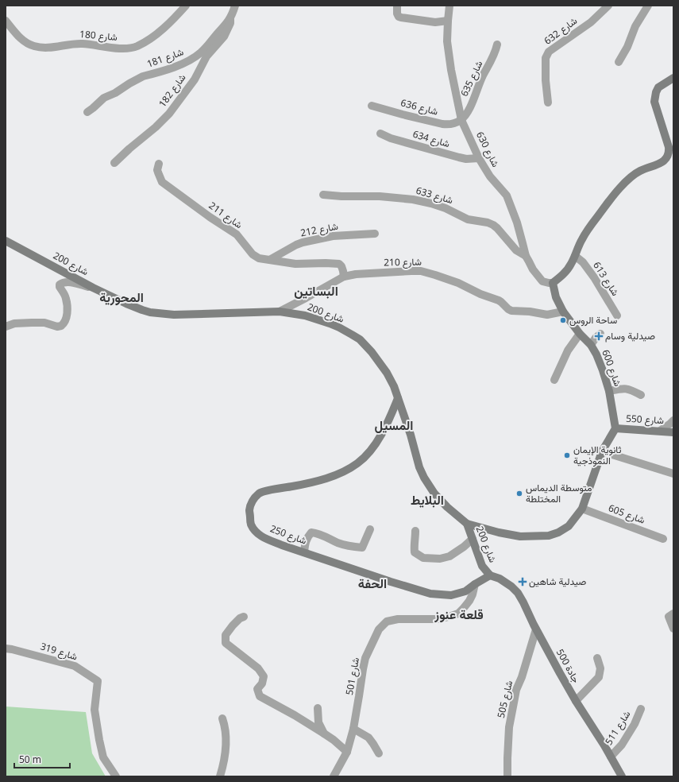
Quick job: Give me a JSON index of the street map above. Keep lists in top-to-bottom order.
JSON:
{
  "streets": {
    "main road": [
      "شارع 200",
      "شارع 600",
      "شارع 550",
      "شارع 250",
      "جادة 500"
    ],
    "street": [
      "شارع 632",
      "شارع 180",
      "شارع 181",
      "شارع 635",
      "شارع 182",
      "شارع 636",
      "شارع 634",
      "شارع 630",
      "شارع 633",
      "شارع 211",
      "شارع 212",
      "شارع 210",
      "شارع 613",
      "شارع 605",
      "شارع 319",
      "شارع 501",
      "شارع 505",
      "شارع 511"
    ]
  },
  "crossings": [
    ["شارع 181", "شارع 182"],
    ["شارع 635", "شارع 636"],
    ["شارع 635", "شارع 630"],
    ["شارع 636", "شارع 630"],
    ["شارع 634", "شارع 630"],
    ["شارع 630", "شارع 633"],
    ["شارع 630", "شارع 600"],
    ["شارع 211", "شارع 212"],
    ["شارع 211", "شارع 210"],
    ["شارع 210", "شارع 200"],
    ["شارع 210", "شارع 600"],
    ["شارع 200", "شارع 250"],
    ["شارع 200", "جادة 500"],
    ["شارع 600", "شارع 550"],
    ["شارع 250", "جادة 500"],
    ["شارع 250", "شارع 501"],
    ["جادة 500", "شارع 505"],
    ["جادة 500", "شارع 511"]
  ],
  "districts": [
    "البساتين",
    "المحورية",
    "المسيل",
    "البلايط",
    "الحفة",
    "قلعة عنوز"
  ],
  "places": {
    "other": ["ساحة الروس", "ثانوية الإيمان النموذجية", "متوسطة الديماس المختلطة"],
    "health": ["صيدلية وسام", "صيدلية شاهين"]
  },
  "scale_bar": "50 m"
}
